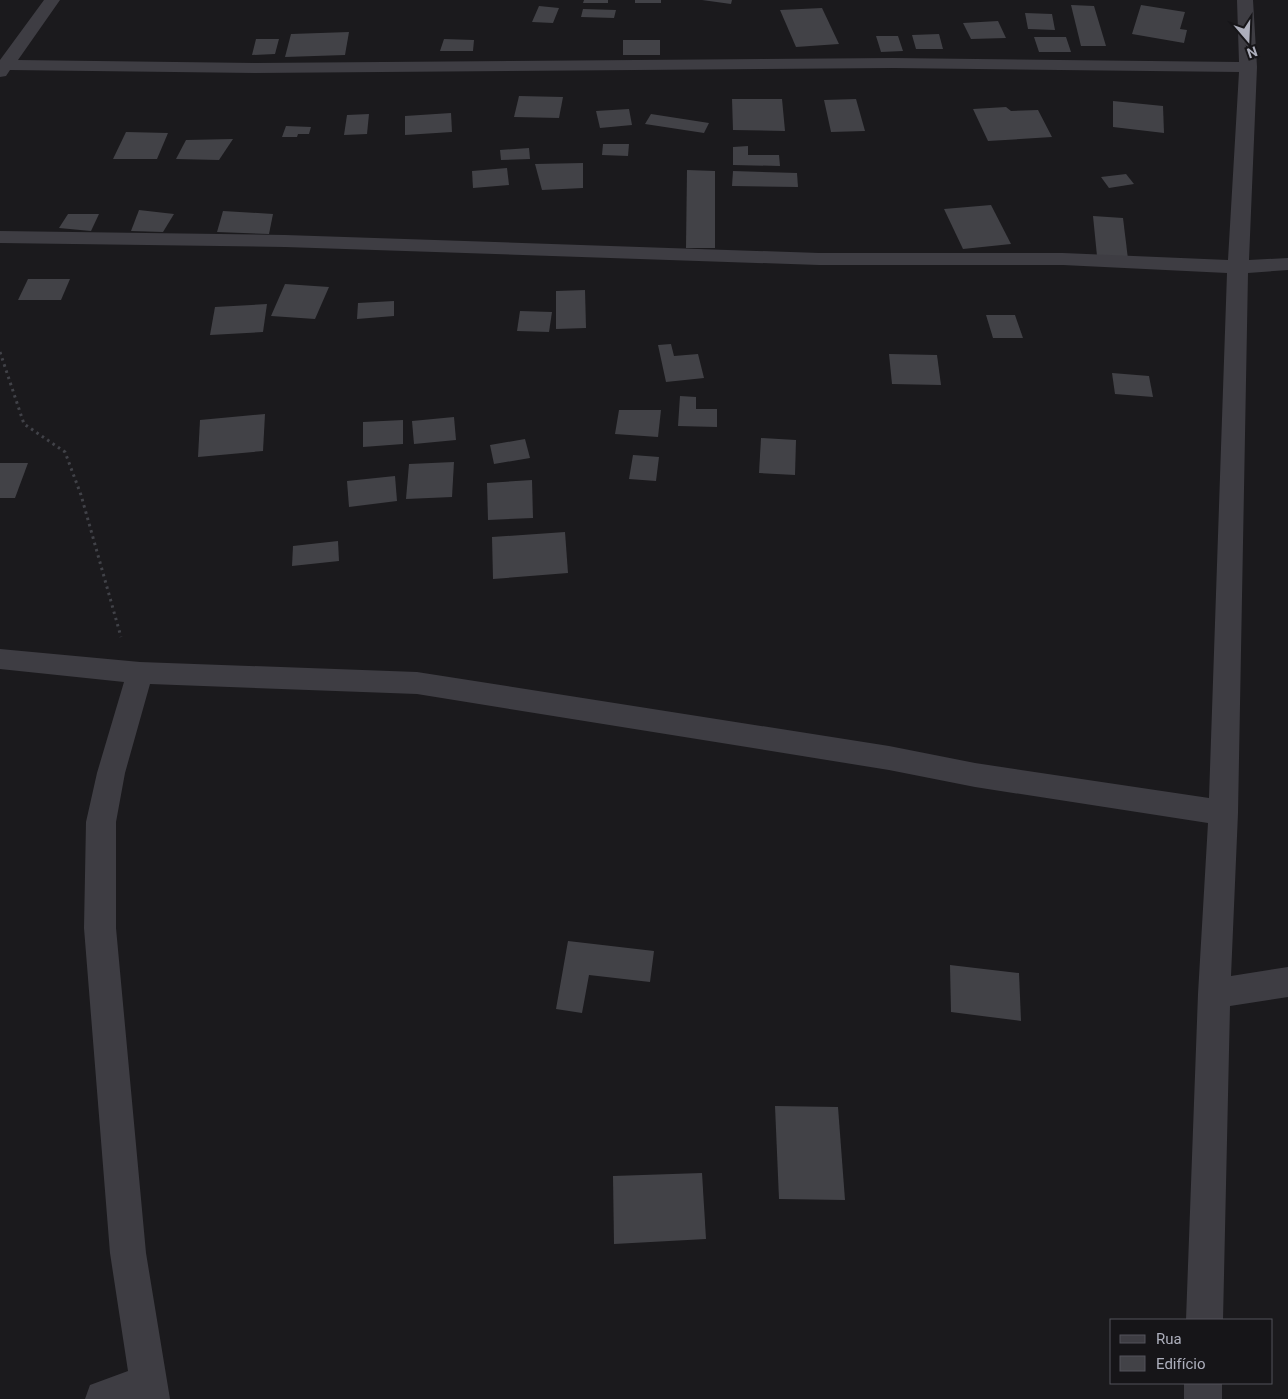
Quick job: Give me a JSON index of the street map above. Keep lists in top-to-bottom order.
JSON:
{
  "legend": ["Rua", "Edifício"],
  "north": "bottom"
}
